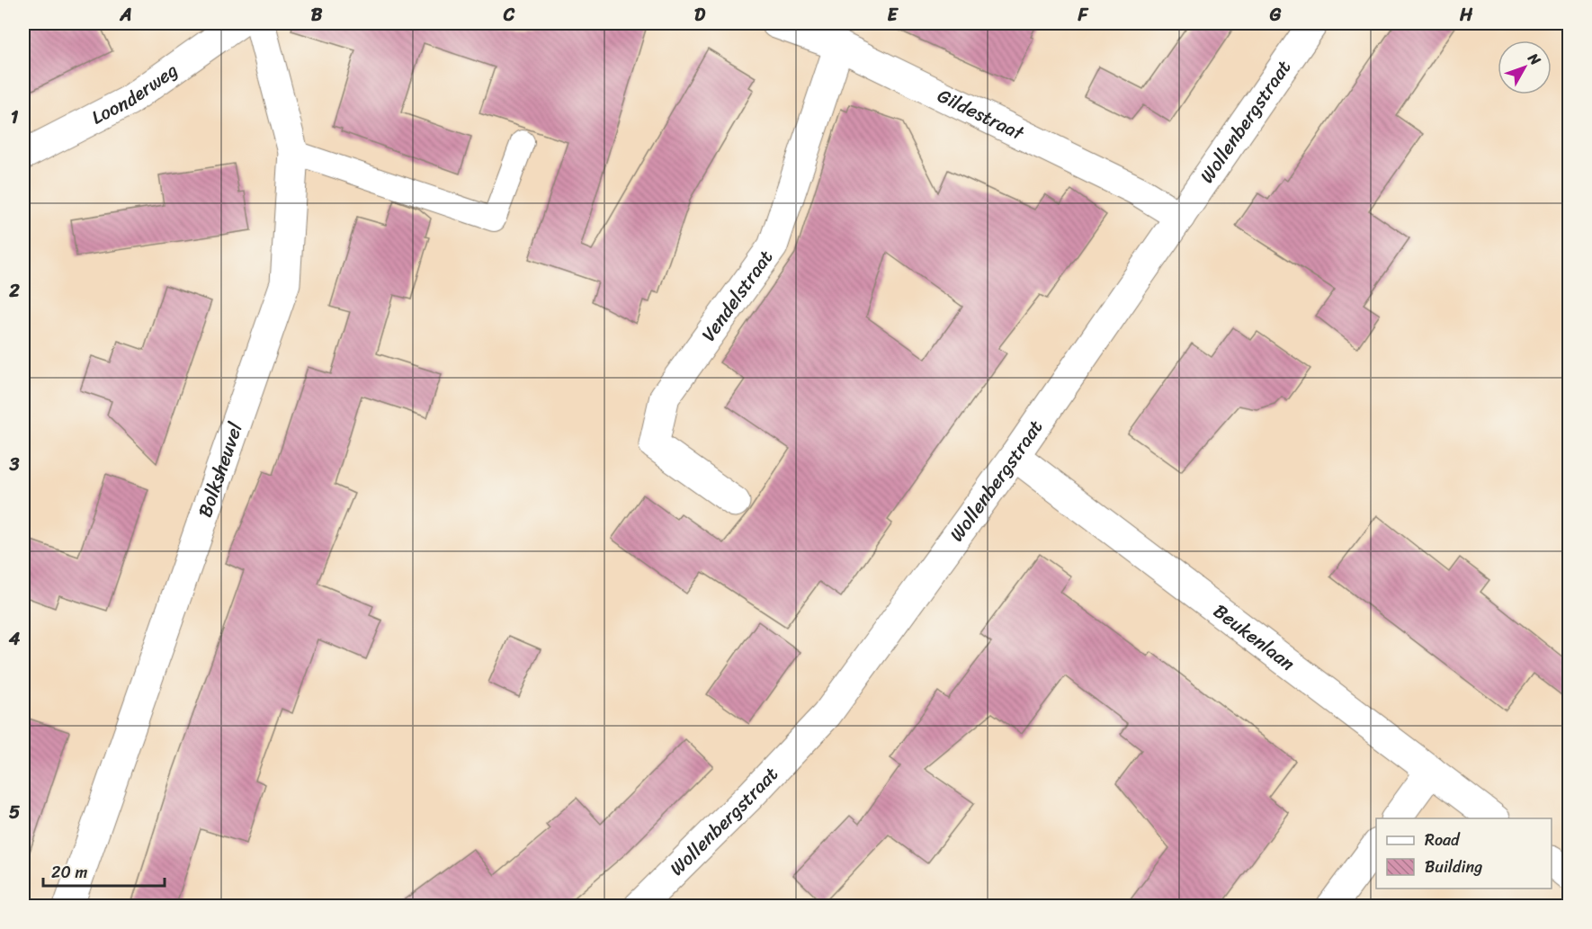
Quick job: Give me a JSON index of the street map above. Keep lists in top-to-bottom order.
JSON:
{
  "streets": {
    "street": [
      "Loonderweg",
      "Gildestraat",
      "Wollenbergstraat",
      "Vendelstraat",
      "Bolksheuvel",
      "Beukenlaan"
    ]
  },
  "crossings": [
    ["Gildestraat", "Wollenbergstraat"],
    ["Gildestraat", "Vendelstraat"],
    ["Wollenbergstraat", "Beukenlaan"]
  ],
  "legend": ["Road", "Building"],
  "scale_bar": "20 m",
  "north": "top right",
  "grid": {
    "columns": [
      "A",
      "B",
      "C",
      "D",
      "E",
      "F",
      "G",
      "H"
    ],
    "rows": [
      "1",
      "2",
      "3",
      "4",
      "5"
    ]
  }
}
